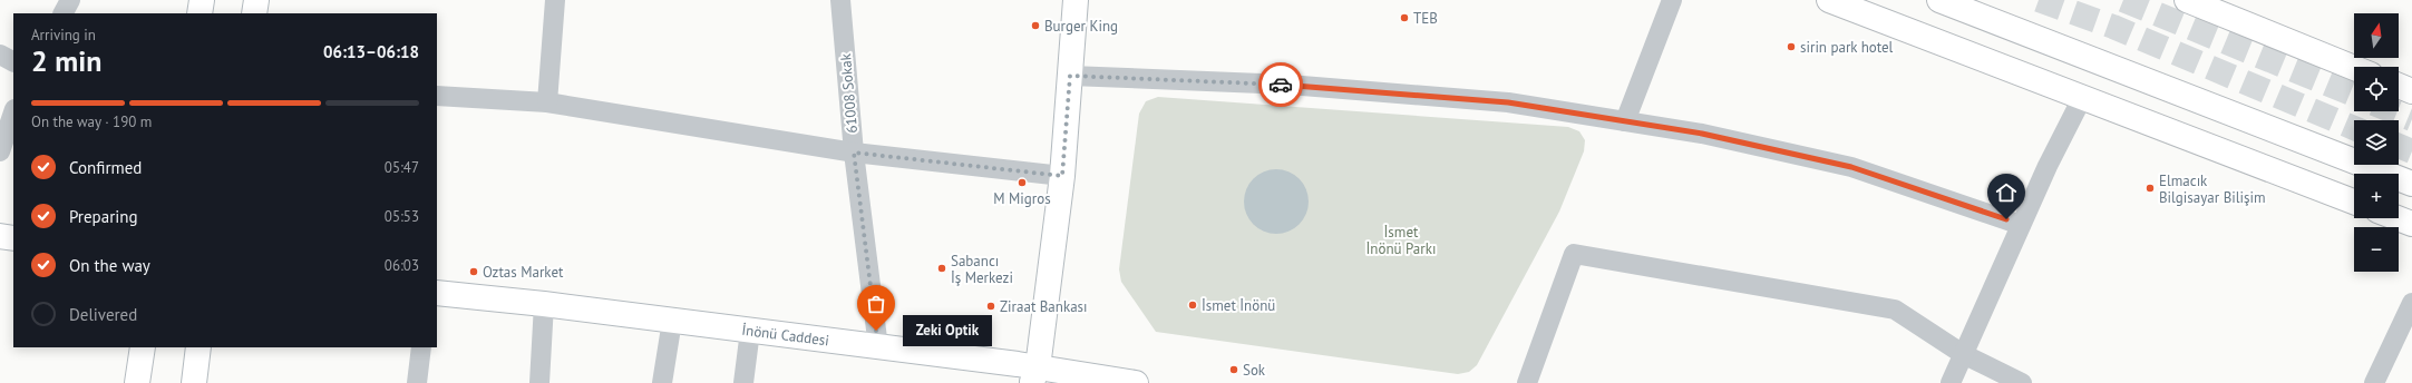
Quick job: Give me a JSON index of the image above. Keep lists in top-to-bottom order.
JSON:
{
  "streets": {
    "main road": ["İnönü Caddesi"],
    "street": ["61008 Sokak"]
  },
  "crossings": [
    ["61008 Sokak", "İnönü Caddesi"]
  ],
  "parks": ["İsmet İnönü Parkı"],
  "places": [
    "TEB",
    "Burger King",
    "sirin park hotel",
    "M Migros",
    "Elmacık Bilgisayar Bilişim",
    "Sabancı İş Merkezi",
    "Oztas Market",
    "İsmet İnönü",
    "Ziraat Bankası",
    "Zeki Optik",
    "Sok"
  ],
  "north": "top",
  "page": {
    "map_buttons": ["+", "−"],
    "heading": ["2 min", "Arriving in", "06:13–06:18"],
    "bar": "On the way · 190 m",
    "list": [
      ["Confirmed", "05:47"],
      ["Preparing", "05:53"],
      ["On the way", "06:03"],
      "Delivered"
    ],
    "bubble": "Zeki Optik"
  }
}
